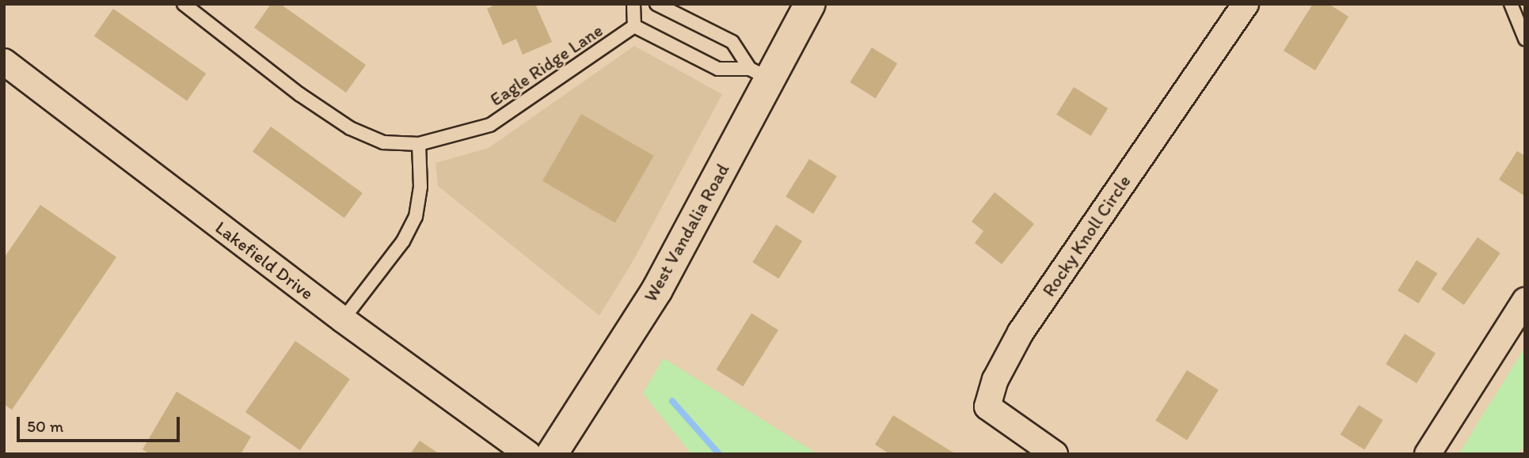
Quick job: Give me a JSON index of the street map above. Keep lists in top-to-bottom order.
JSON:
{
  "streets": {
    "main road": ["West Vandalia Road"],
    "street": ["Rocky Knoll Circle", "Lakefield Drive"],
    "lane": ["Eagle Ridge Lane"]
  },
  "scale_bar": "50 m"
}
